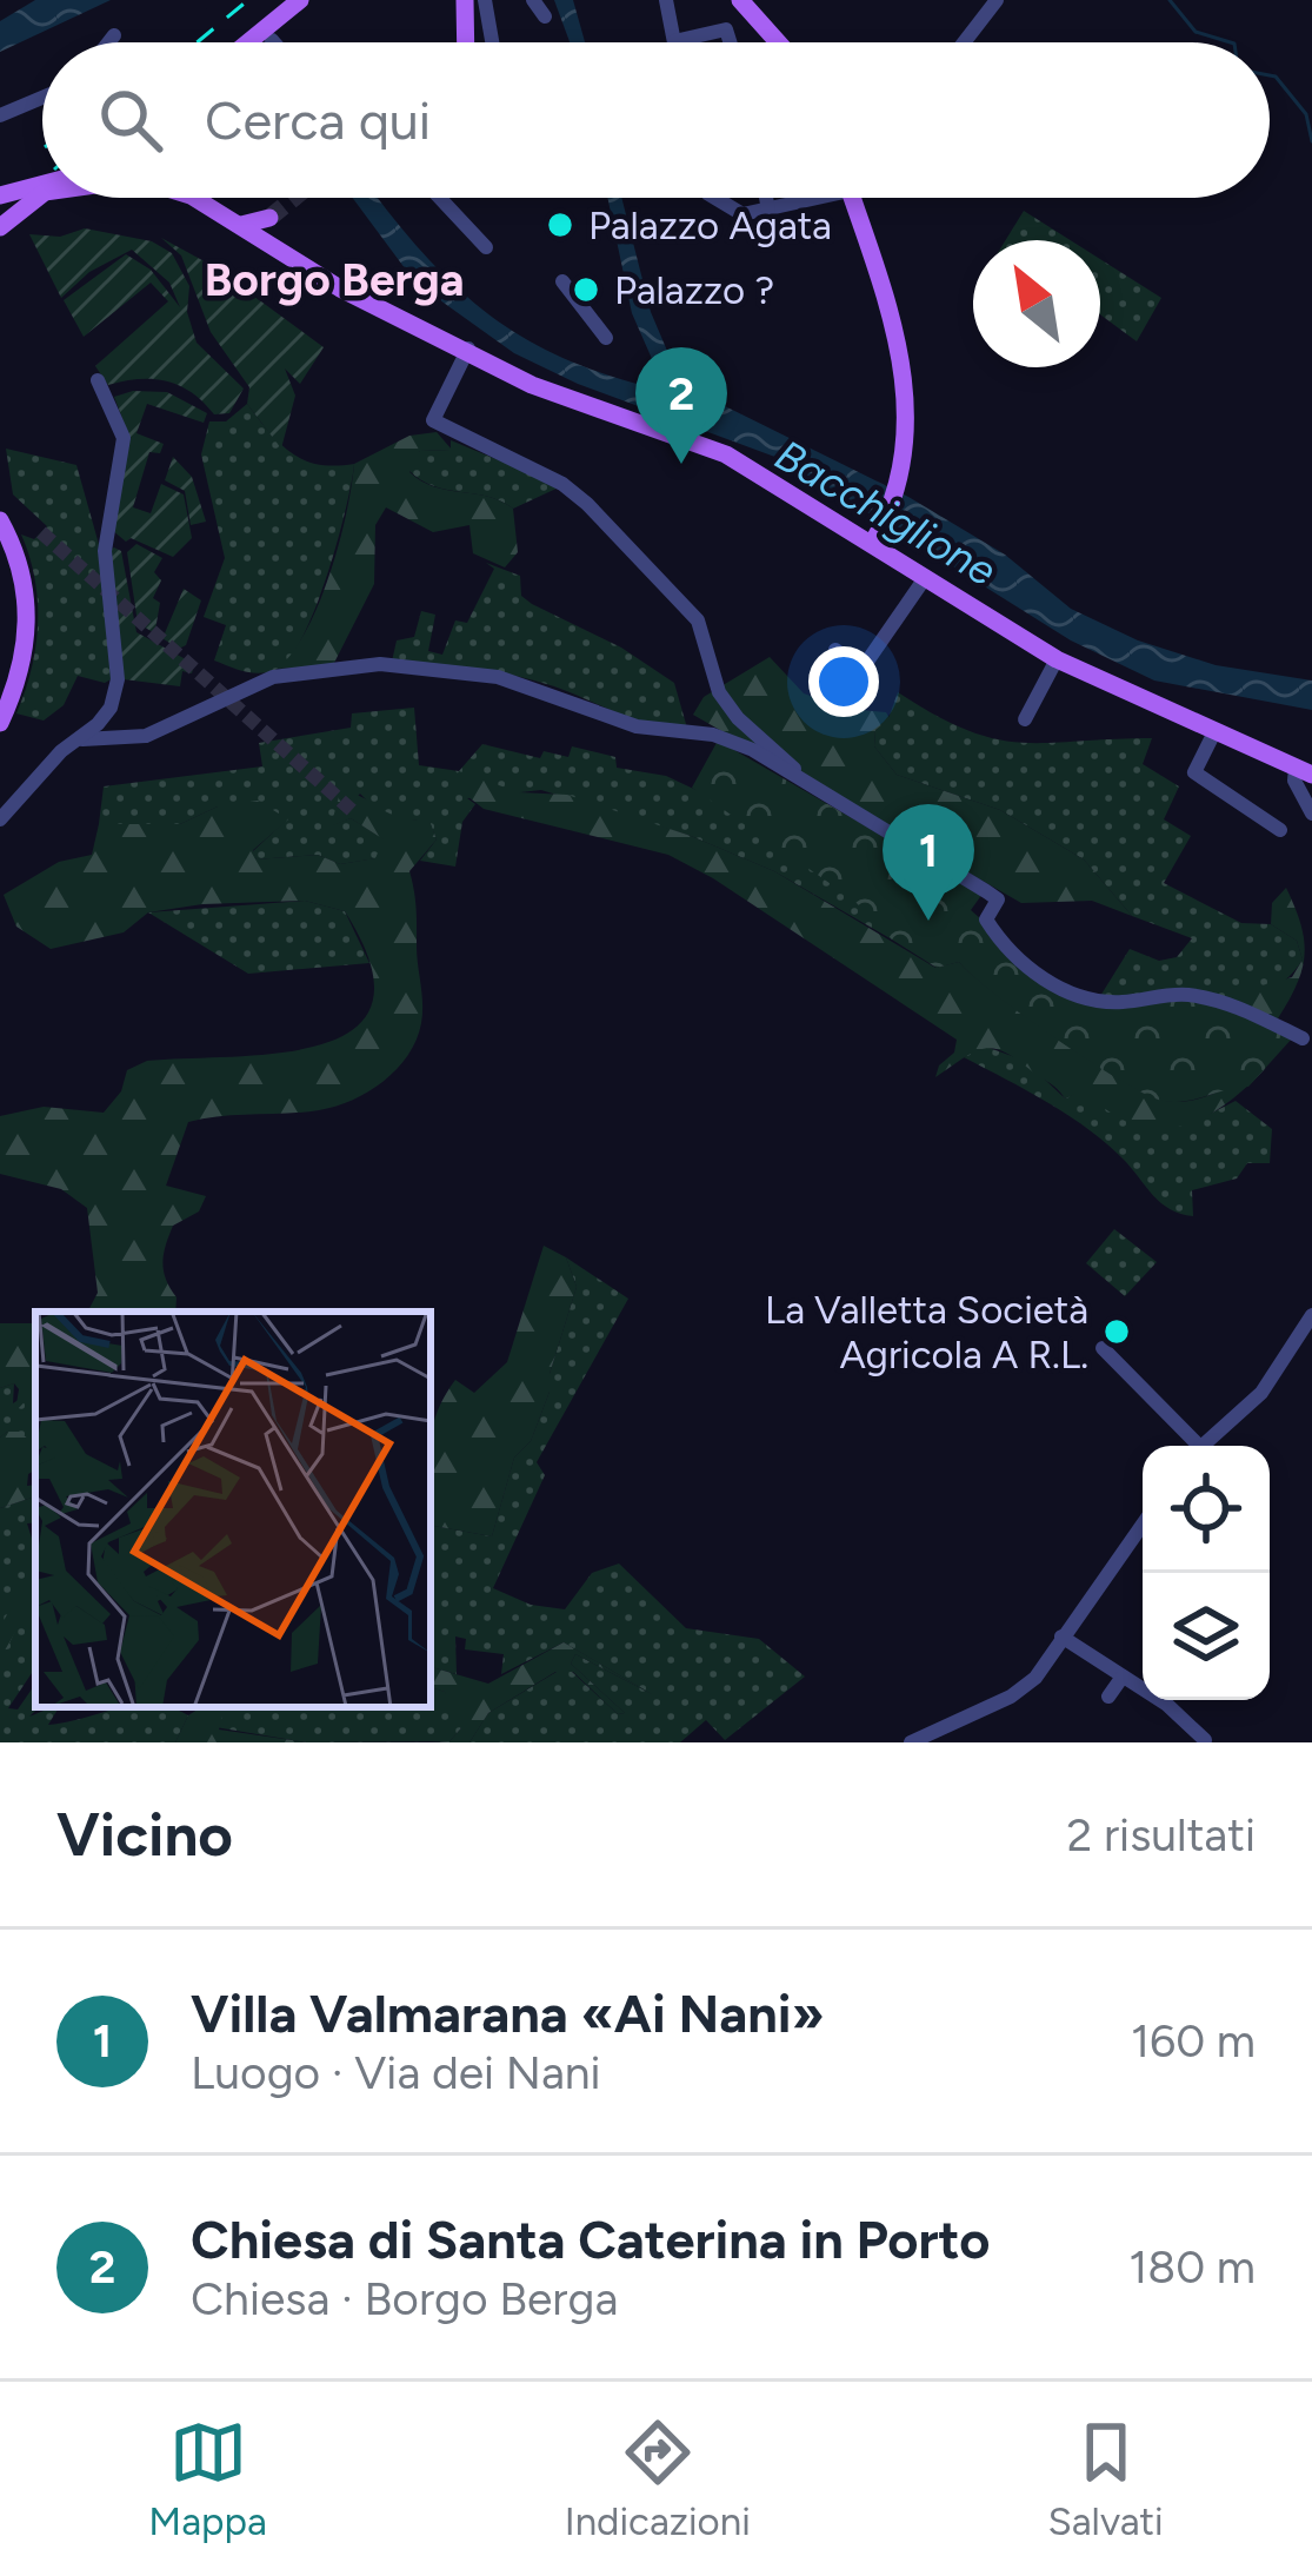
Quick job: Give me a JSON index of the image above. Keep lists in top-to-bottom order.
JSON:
{
  "districts": ["Borgo Berga"],
  "water": ["Bacchiglione"],
  "places": ["Palazzo Agata", "Palazzo ?", "La Valletta Società Agricola A R.L."],
  "north": "top left",
  "page": {
    "search": "Cerca qui",
    "pins": ["2", "1"],
    "heading": ["Vicino", "2 risultati"],
    "list": [
      {
        "mark": "1",
        "name": "Villa Valmarana «Ai Nani»",
        "note": "Luogo · Via dei Nani",
        "value": "160 m"
      },
      {
        "mark": "2",
        "name": "Chiesa di Santa Caterina in Porto",
        "note": "Chiesa · Borgo Berga",
        "value": "180 m"
      }
    ],
    "nav": ["Mappa", "Indicazioni", "Salvati"]
  }
}
